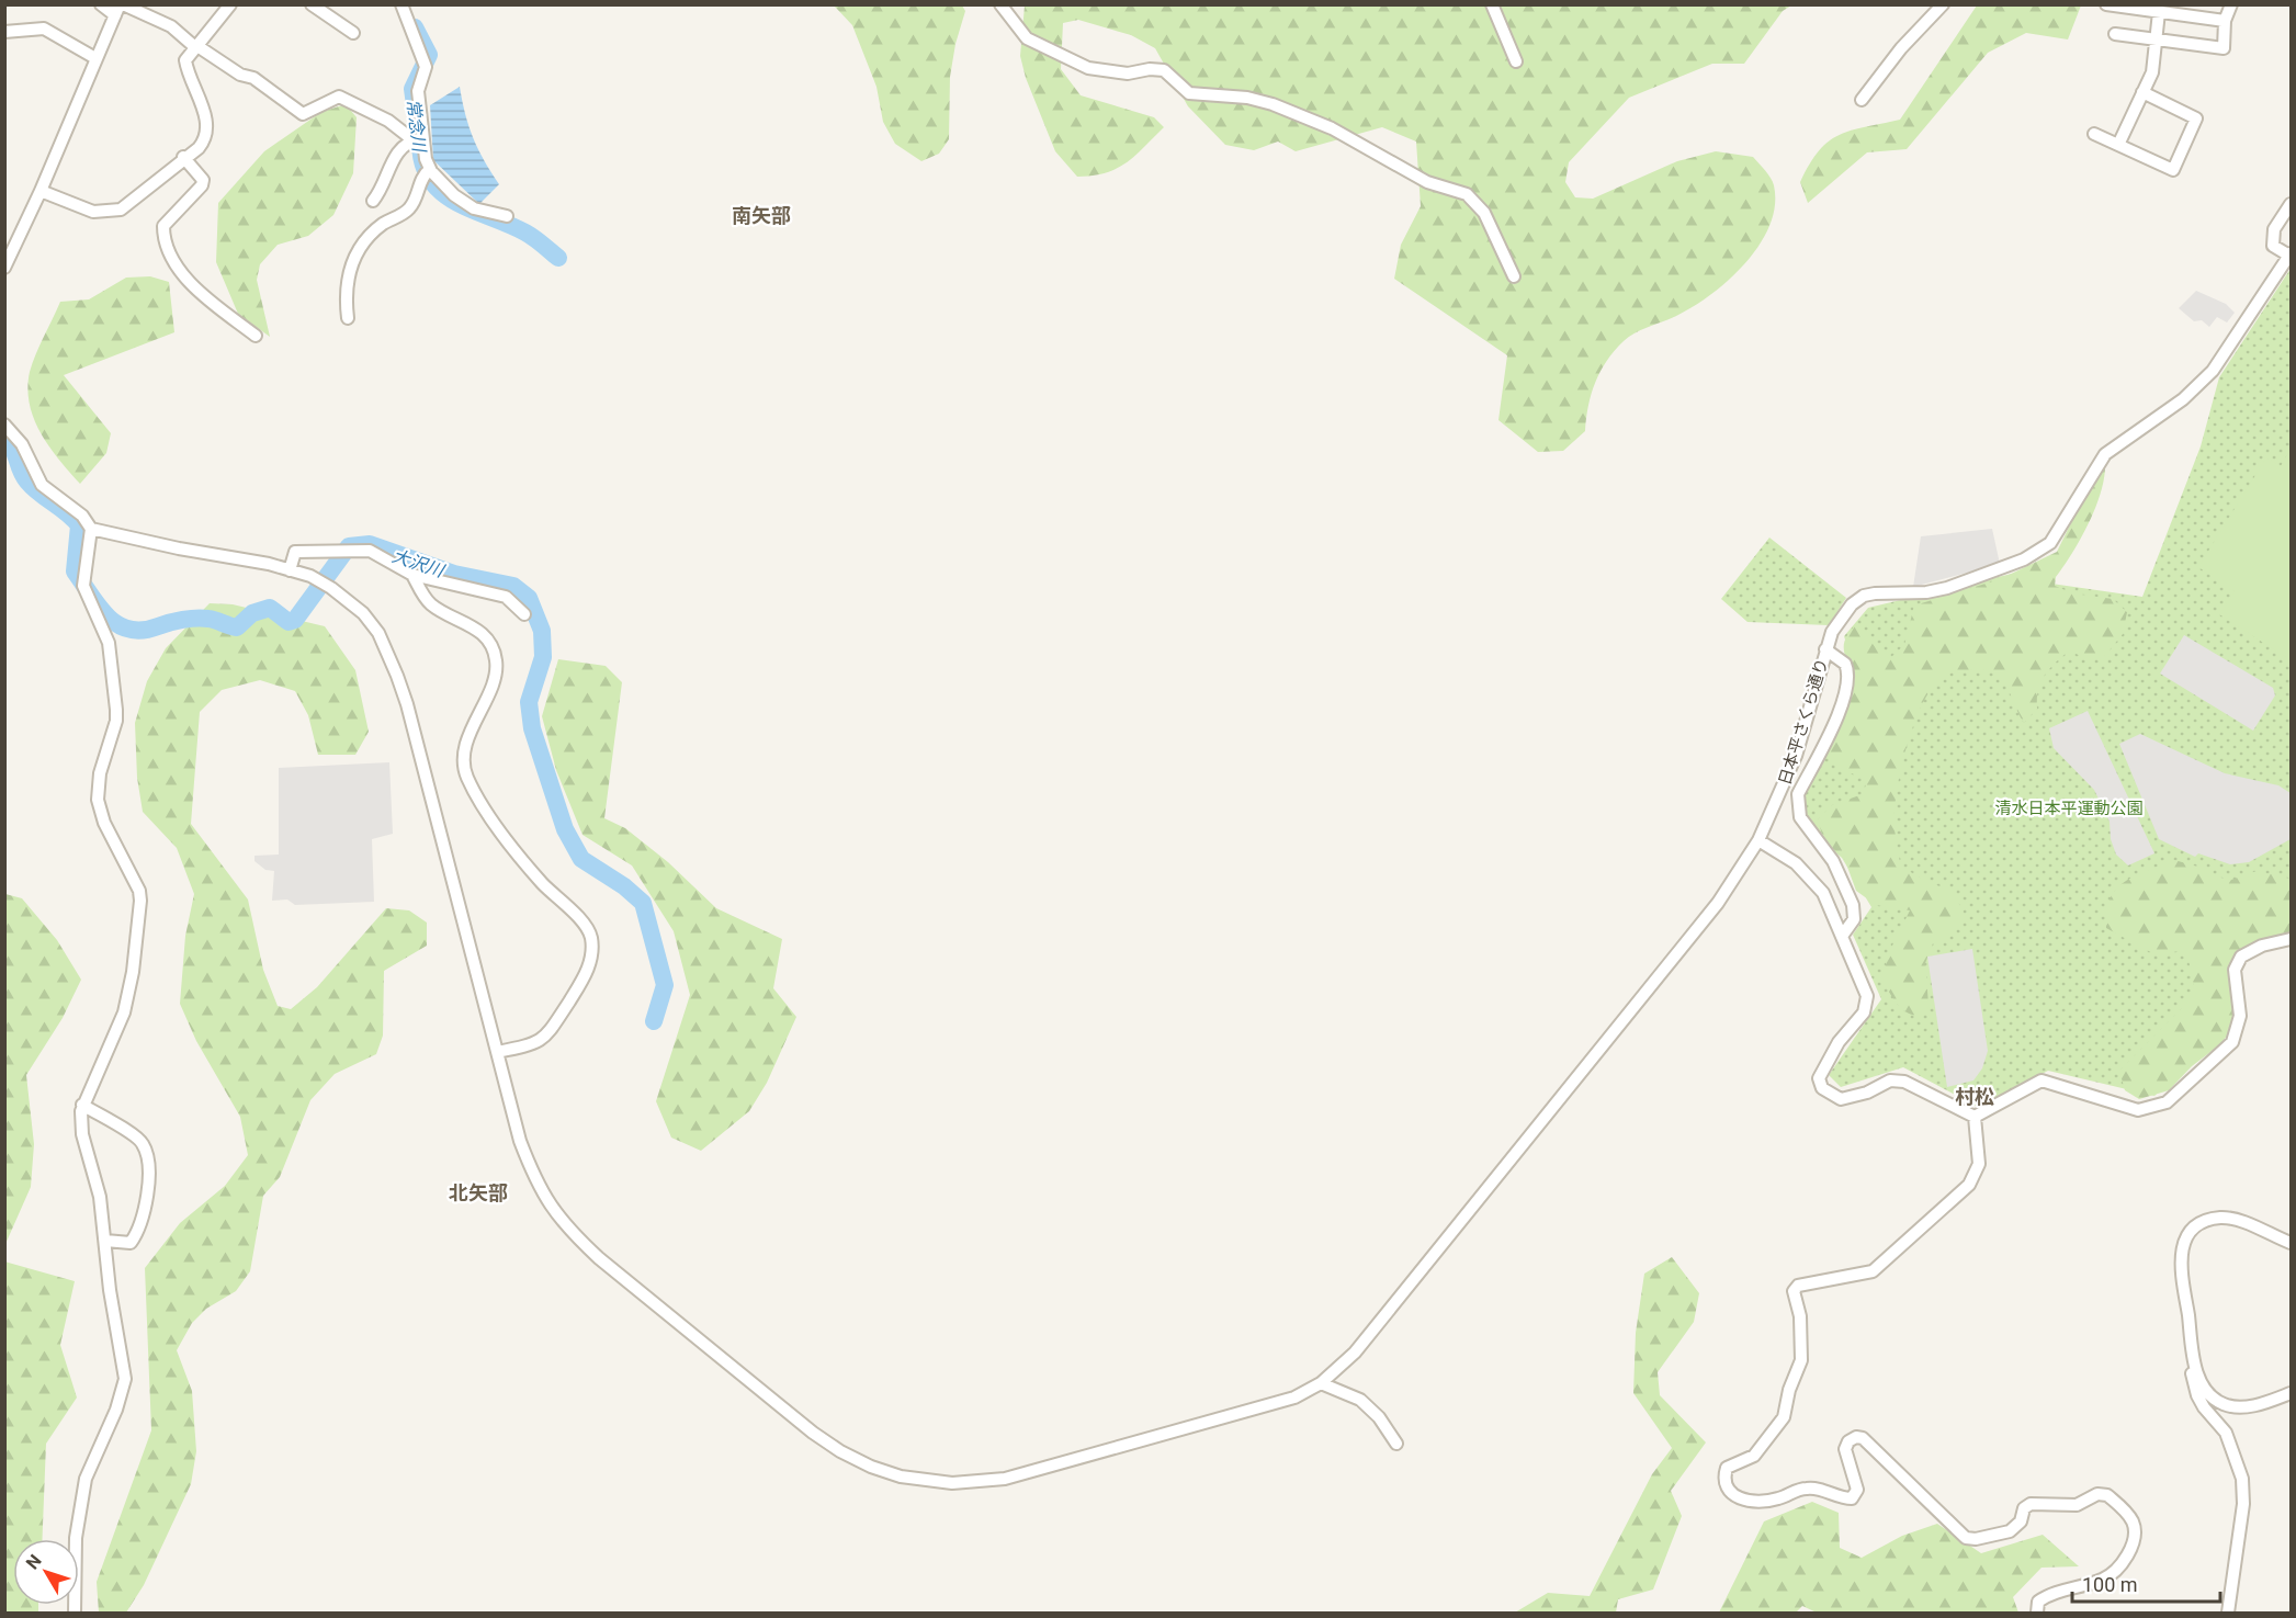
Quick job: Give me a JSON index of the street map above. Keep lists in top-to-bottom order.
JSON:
{
  "streets": {
    "street": ["日本平さくら通り"]
  },
  "districts": ["南矢部", "村松", "北矢部"],
  "water": ["常念川", "大沢川"],
  "parks": ["清水日本平運動公園"],
  "scale_bar": "100 m",
  "north": "top left"
}
